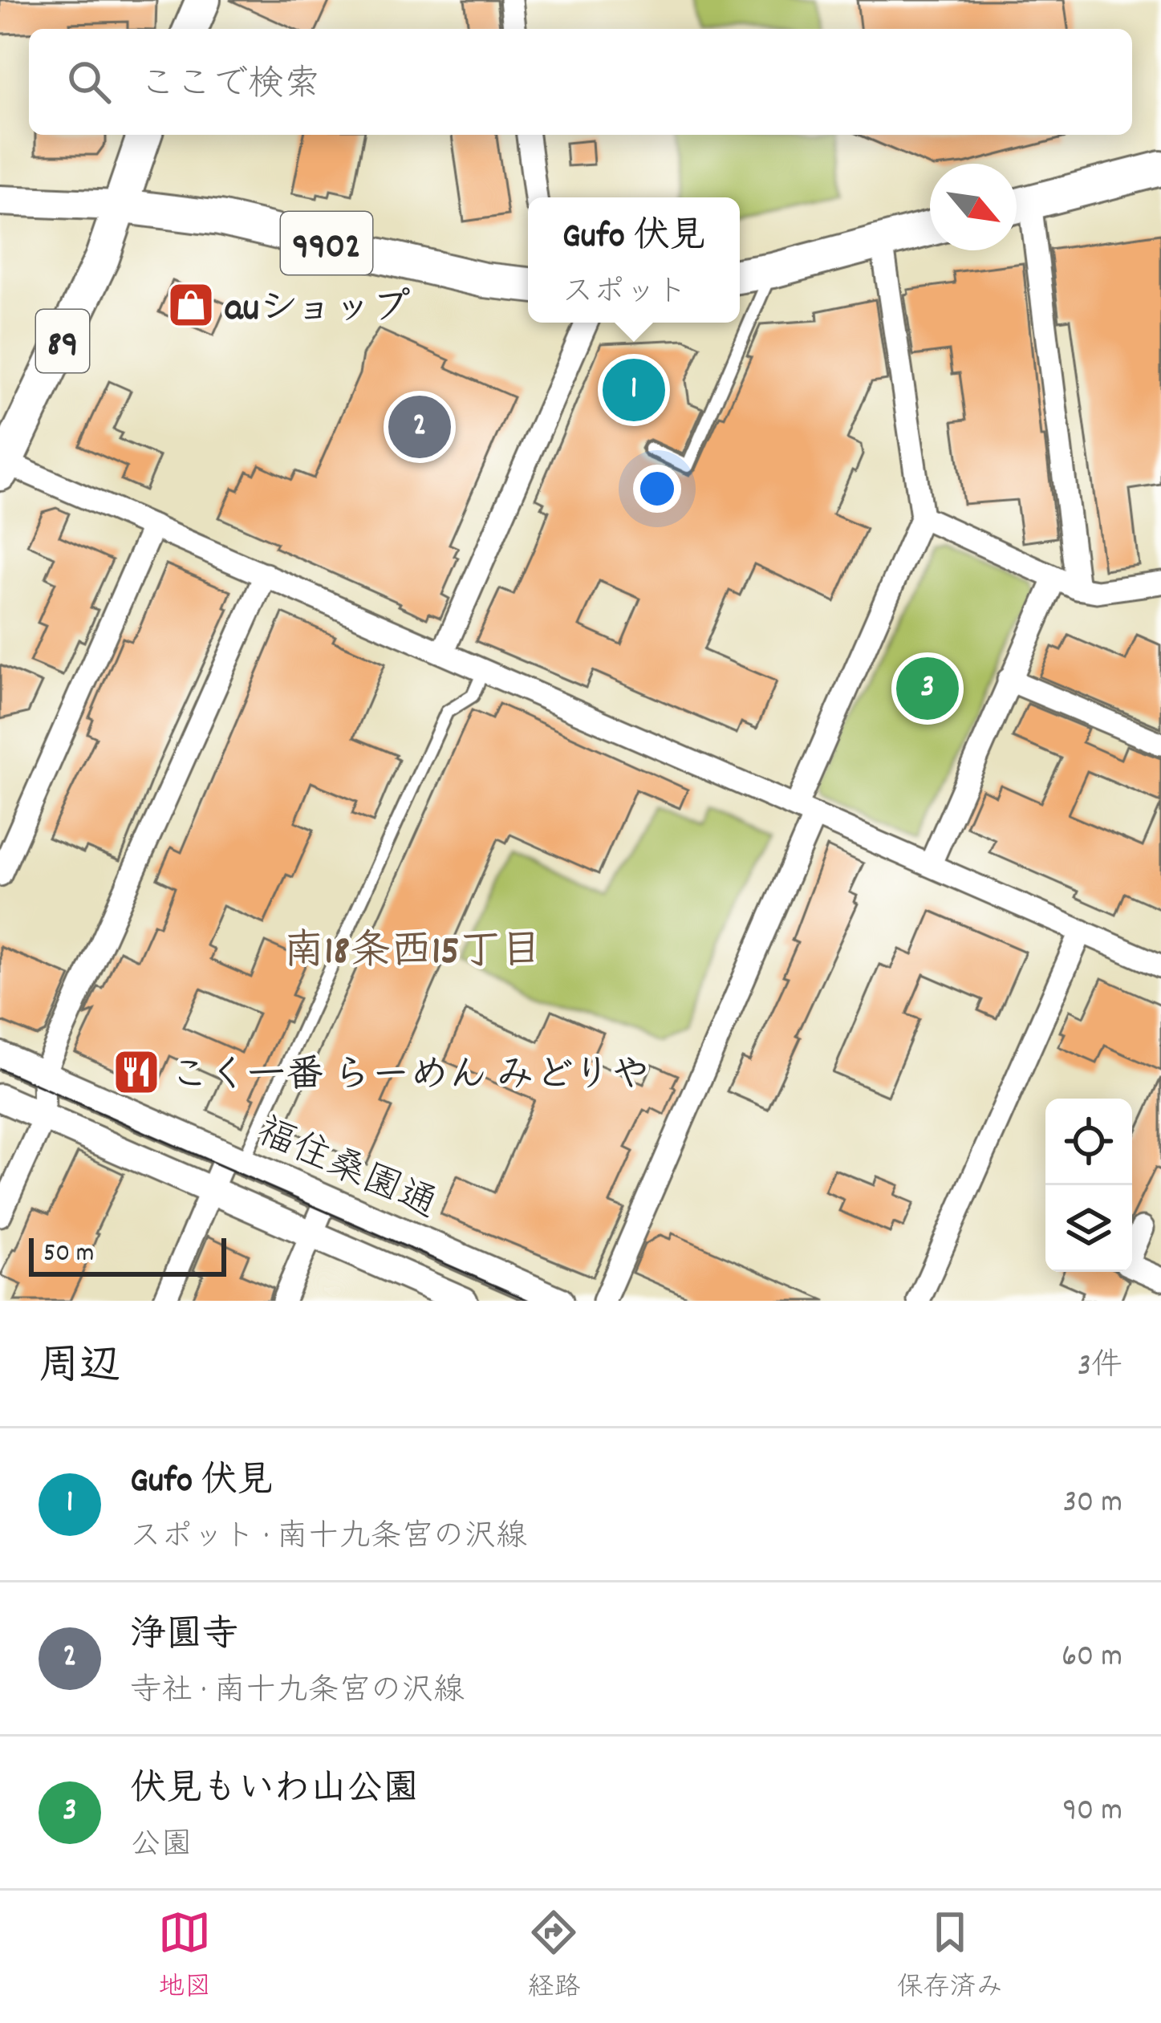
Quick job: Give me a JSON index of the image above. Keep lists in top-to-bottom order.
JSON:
{
  "streets": {
    "main road": ["9902", "89"],
    "street": ["福住桑園通"]
  },
  "crossings": [
    ["9902", "89"]
  ],
  "districts": ["南18条西15丁目"],
  "places": {
    "shop": ["auショップ"],
    "restaurant": ["こく一番 らーめん みどりや"]
  },
  "scale_bar": "50 m",
  "north": "bottom right",
  "page": {
    "search": "ここで検索",
    "popup": ["Gufo 伏見", "スポット"],
    "pins": ["1", "2", "3"],
    "scale": "50 m",
    "heading": ["周辺", "3件"],
    "list": [
      {
        "mark": "1",
        "name": "Gufo 伏見",
        "note": "スポット · 南十九条宮の沢線",
        "value": "30 m"
      },
      {
        "mark": "2",
        "name": "浄圓寺",
        "note": "寺社 · 南十九条宮の沢線",
        "value": "60 m"
      },
      {
        "mark": "3",
        "name": "伏見もいわ山公園",
        "note": "公園",
        "value": "90 m"
      }
    ],
    "nav": ["地図", "経路", "保存済み"]
  }
}
